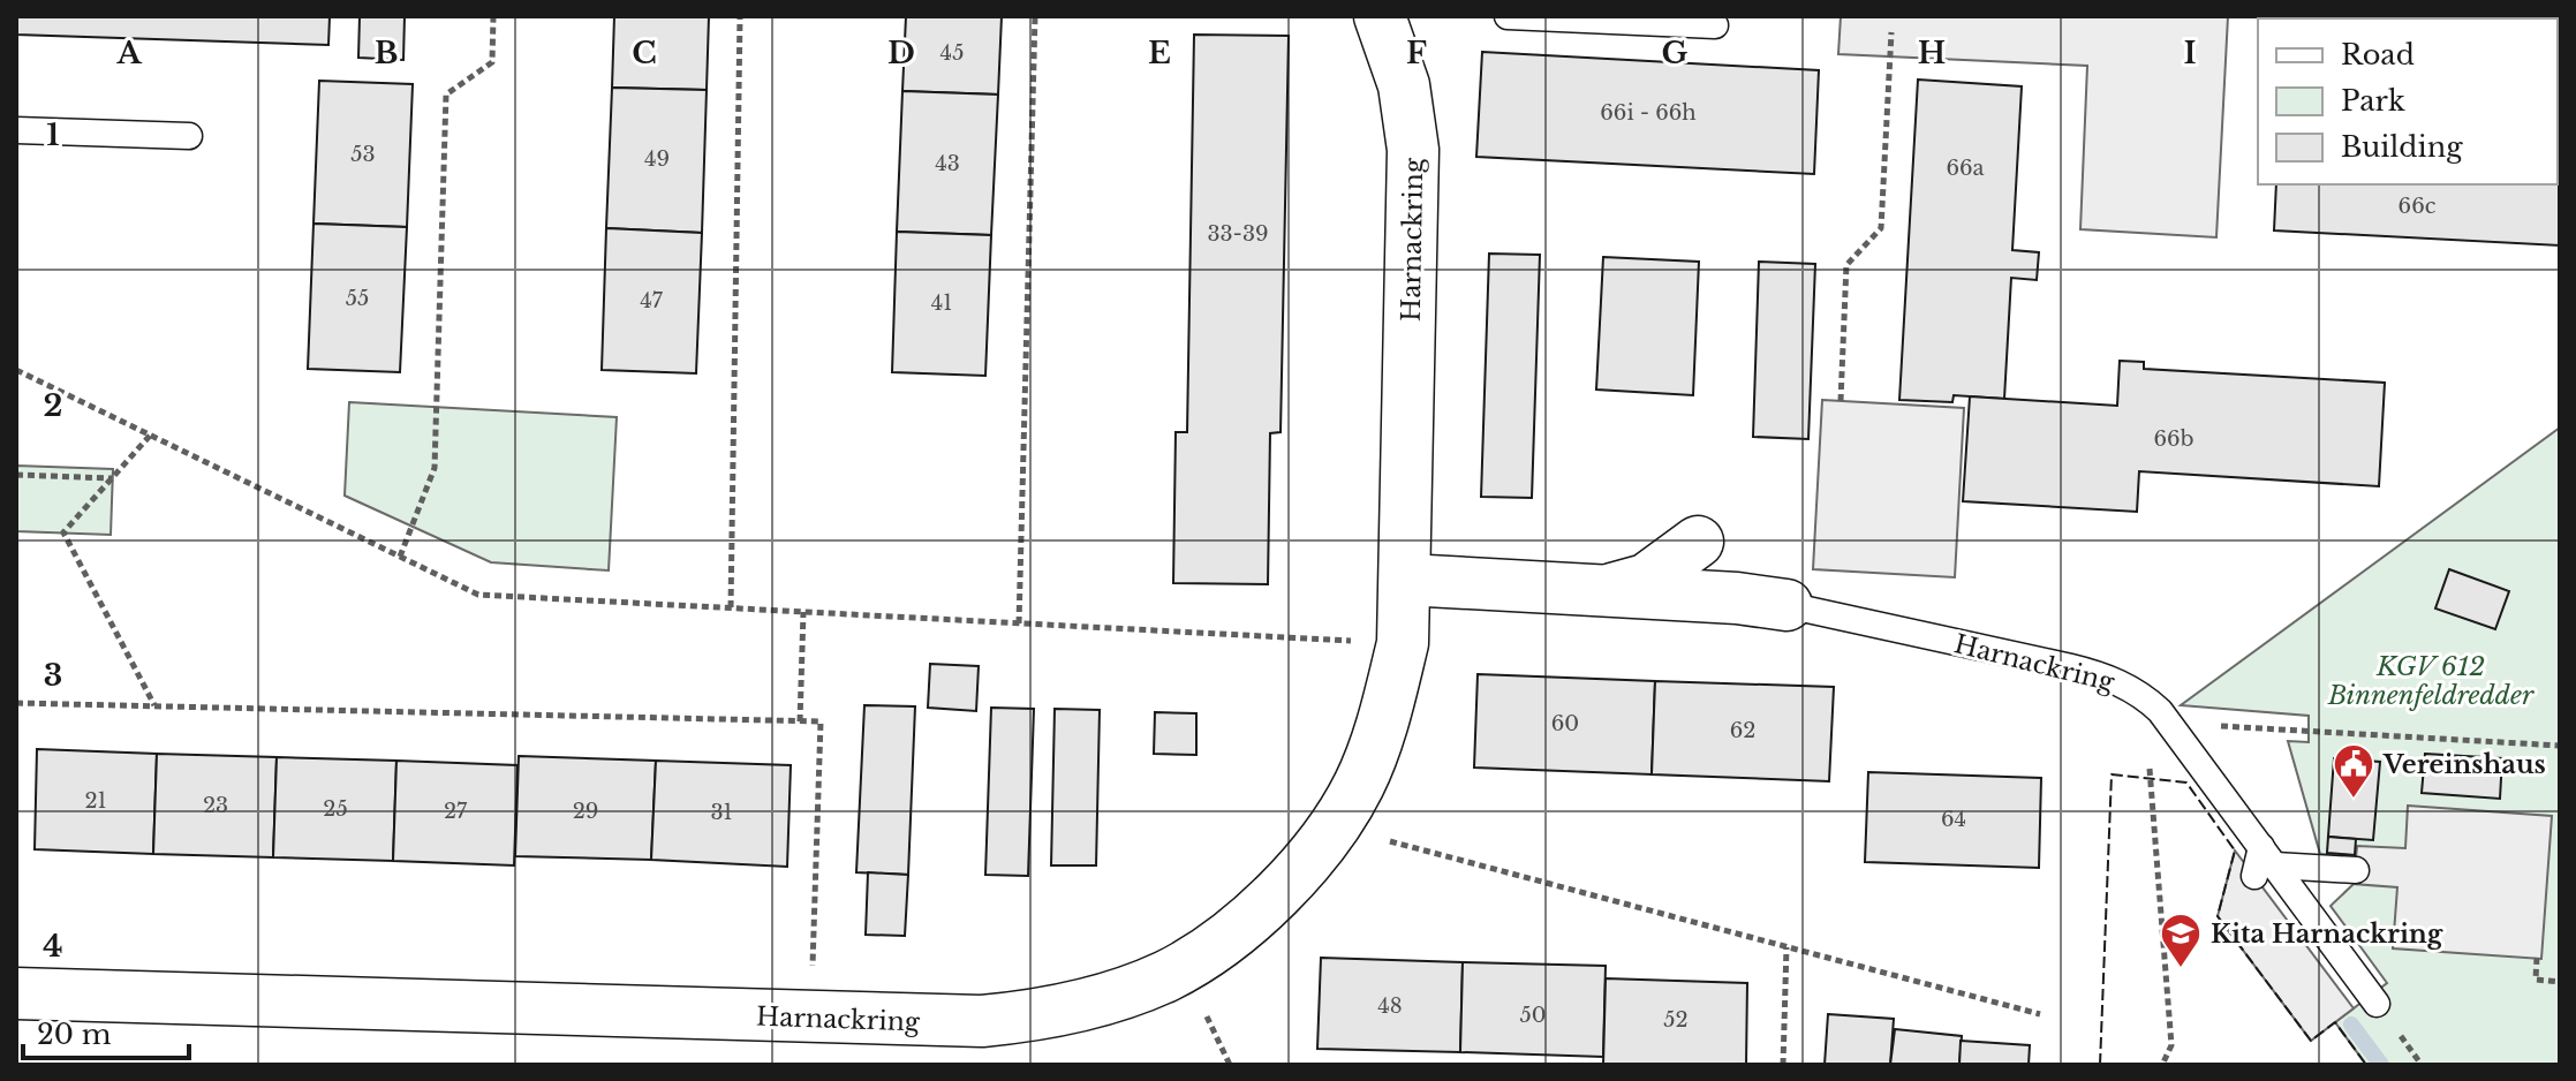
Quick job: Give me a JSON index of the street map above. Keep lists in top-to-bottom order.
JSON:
{
  "streets": {
    "street": ["Harnackring"]
  },
  "parks": ["KGV 612 Binnenfeldredder"],
  "places": {
    "public building": ["Vereinshaus"],
    "school or university": ["Kita Harnackring"]
  },
  "house_numbers": [
    "45",
    "66i - 66h",
    "53",
    "49",
    "43",
    "66a",
    "66c",
    "33-39",
    "55",
    "47",
    "41",
    "66b",
    "60",
    "62",
    "21",
    "23",
    "25",
    "27",
    "29",
    "31",
    "64",
    "48",
    "50",
    "52"
  ],
  "legend": ["Road", "Park", "Building"],
  "scale_bar": "20 m",
  "grid": {
    "columns": [
      "A",
      "B",
      "C",
      "D",
      "E",
      "F",
      "G",
      "H",
      "I"
    ],
    "rows": [
      "1",
      "2",
      "3",
      "4"
    ]
  }
}
